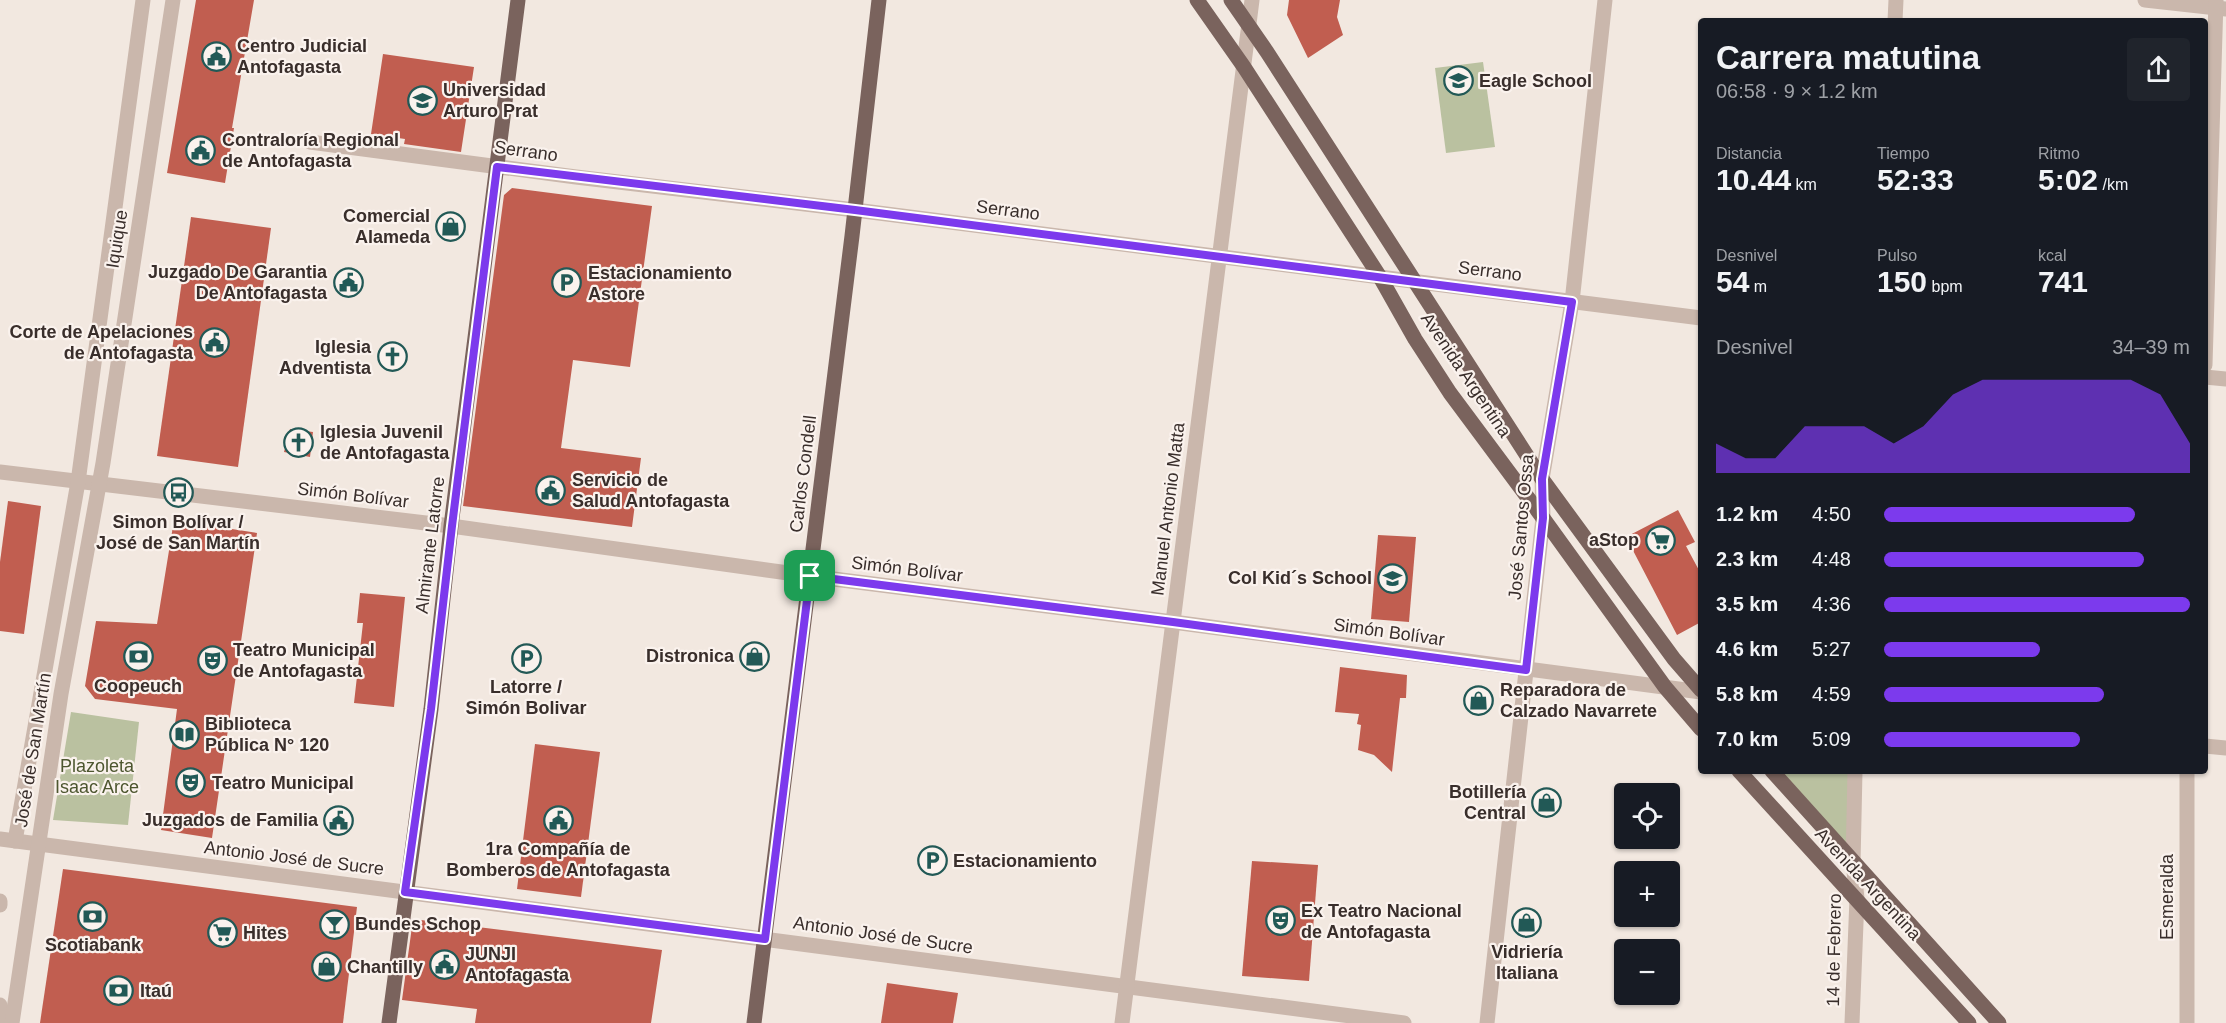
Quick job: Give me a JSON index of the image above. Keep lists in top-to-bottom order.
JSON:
{
  "streets": {
    "main road": ["Avenida Argentina", "Carlos Condell", "Almirante Latorre"],
    "street": [
      "Serrano",
      "Iquique",
      "Simón Bolívar",
      "Manuel Antonio Matta",
      "José Santos Ossa",
      "José de San Martín",
      "Antonio José de Sucre",
      "Esmeralda",
      "14 de Febrero"
    ]
  },
  "crossings": [
    ["Serrano", "Avenida Argentina"],
    ["Serrano", "Carlos Condell"],
    ["Serrano", "Manuel Antonio Matta"],
    ["Serrano", "José Santos Ossa"],
    ["Serrano", "Almirante Latorre"],
    ["Iquique", "Simón Bolívar"],
    ["Iquique", "José de San Martín"],
    ["Avenida Argentina", "Simón Bolívar"],
    ["Avenida Argentina", "Manuel Antonio Matta"],
    ["Avenida Argentina", "José Santos Ossa"],
    ["Avenida Argentina", "14 de Febrero"],
    ["Carlos Condell", "Simón Bolívar"],
    ["Carlos Condell", "Antonio José de Sucre"],
    ["Simón Bolívar", "Manuel Antonio Matta"],
    ["Simón Bolívar", "José Santos Ossa"],
    ["Simón Bolívar", "Almirante Latorre"],
    ["Simón Bolívar", "José de San Martín"],
    ["Manuel Antonio Matta", "Antonio José de Sucre"],
    ["Almirante Latorre", "Antonio José de Sucre"],
    ["José de San Martín", "Antonio José de Sucre"]
  ],
  "parks": ["Plazoleta Isaac Arce"],
  "places": {
    "public building": [
      "Centro Judicial Antofagasta",
      "Contraloría Regional de Antofagasta",
      "Juzgado De Garantia De Antofagasta",
      "Corte de Apelaciones de Antofagasta",
      "Servicio de Salud Antofagasta",
      "Juzgados de Familia",
      "1ra Compañía de Bomberos de Antofagasta",
      "JUNJI Antofagasta"
    ],
    "school or university": ["Eagle School", "Universidad Arturo Prat", "Col Kid´s School"],
    "shop": [
      "Comercial Alameda",
      "Distronica",
      "Reparadora de Calzado Navarrete",
      "Botillería Central",
      "Vidriería Italiana",
      "Chantilly"
    ],
    "parking": ["Estacionamiento Astore", "Latorre / Simón Bolivar", "Estacionamiento"],
    "church": ["Iglesia Adventista", "Iglesia Juvenil de Antofagasta"],
    "bus stop": ["Simon Bolívar / José de San Martín"],
    "supermarket": ["aStop", "Hites"],
    "bank": ["Coopeuch", "Scotiabank", "Itaú"],
    "theatre": ["Teatro Municipal de Antofagasta", "Teatro Municipal", "Ex Teatro Nacional de Antofagasta"],
    "library": ["Biblioteca Pública N° 120"],
    "bar": ["Bundes Schop"]
  },
  "page": {
    "heading": ["Carrera matutina", "06:58 · 9 × 1.2 km"],
    "stats": [
      ["Distancia", "10.44 km"],
      ["Tiempo", "52:33"],
      ["Ritmo", "5:02 /km"],
      ["Desnivel", "54 m"],
      ["Pulso", "150 bpm"],
      ["kcal", "741"]
    ],
    "chart": ["Desnivel", "34–39 m"],
    "list": [
      {
        "name": "1.2 km",
        "note": "4:50"
      },
      {
        "name": "2.3 km",
        "note": "4:48"
      },
      {
        "name": "3.5 km",
        "note": "4:36"
      },
      {
        "name": "4.6 km",
        "note": "5:27"
      },
      {
        "name": "5.8 km",
        "note": "4:59"
      },
      {
        "name": "7.0 km",
        "note": "5:09"
      }
    ],
    "map_buttons": ["+", "−"]
  }
}
